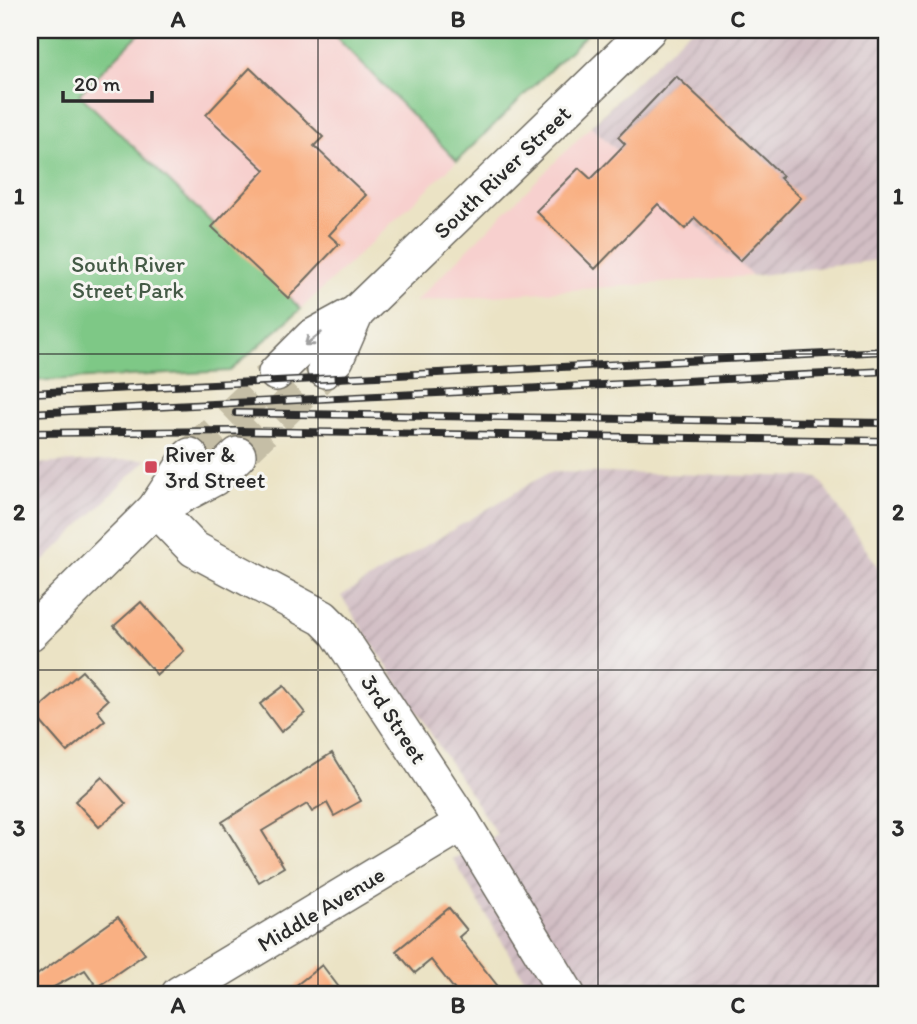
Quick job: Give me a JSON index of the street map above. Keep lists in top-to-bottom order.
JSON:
{
  "streets": {
    "street": ["South River Street", "3rd Street", "Middle Avenue"]
  },
  "crossings": [
    ["3rd Street", "Middle Avenue"]
  ],
  "parks": ["South River Street Park"],
  "places": {
    "transit": ["River & 3rd Street"]
  },
  "scale_bar": "20 m",
  "grid": {
    "columns": ["A", "B", "C"],
    "rows": ["1", "2", "3"]
  }
}
